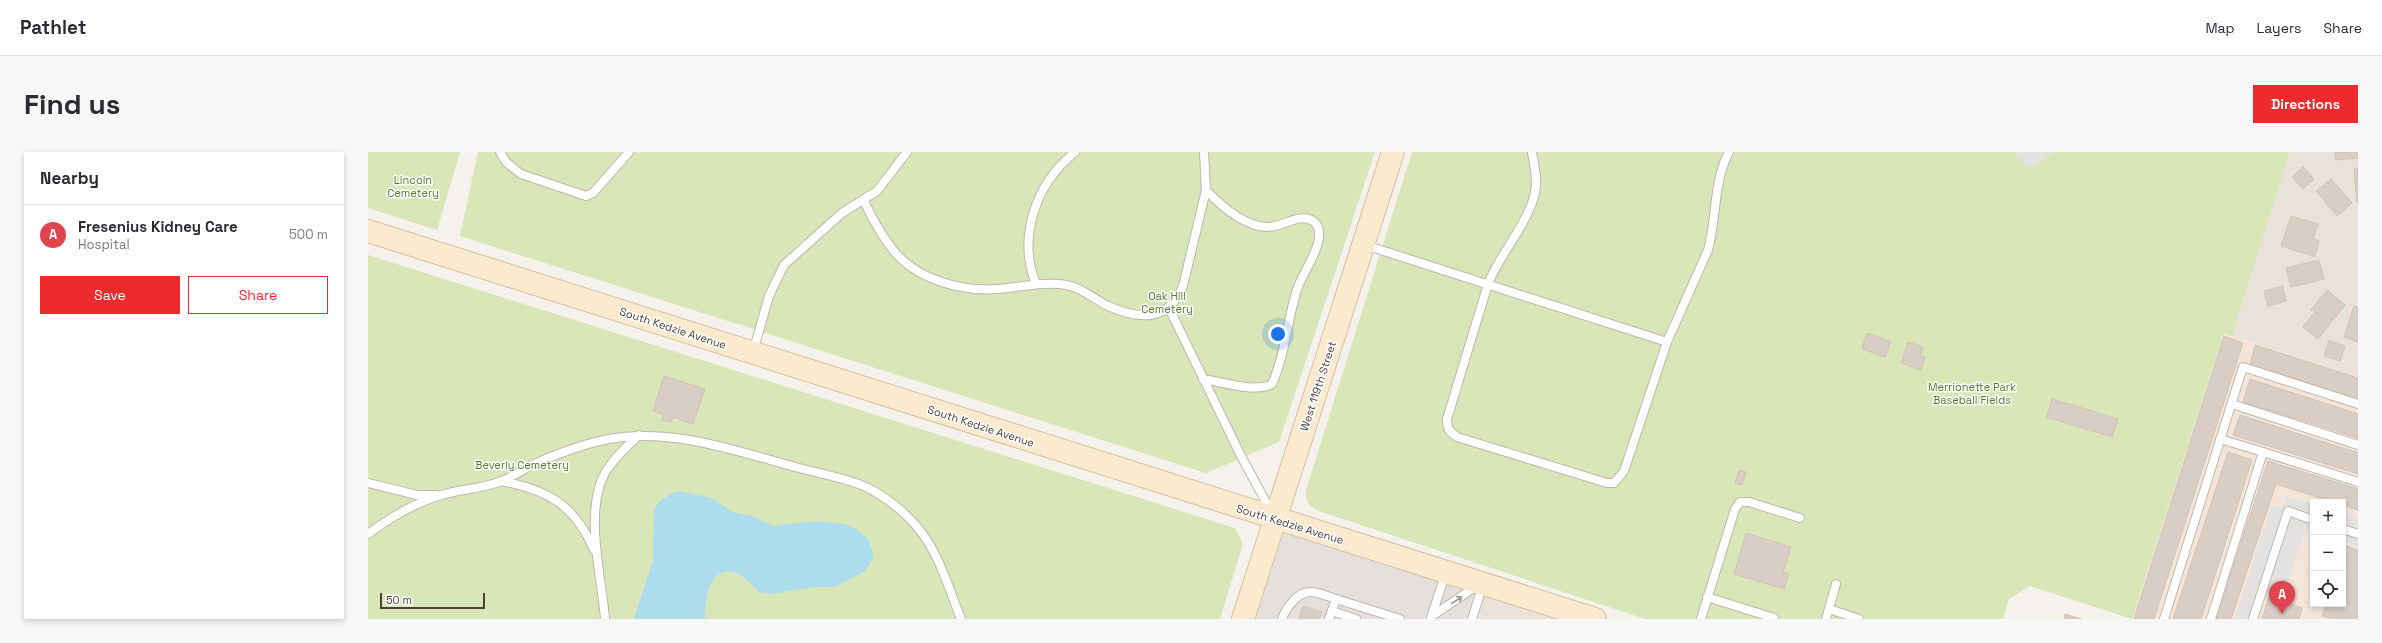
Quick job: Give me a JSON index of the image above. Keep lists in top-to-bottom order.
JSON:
{
  "streets": {
    "main road": ["South Kedzie Avenue", "West 119th Street"]
  },
  "crossings": [
    ["South Kedzie Avenue", "West 119th Street"]
  ],
  "parks": [
    "Lincoln Cemetery",
    "Oak Hill Cemetery",
    "Merrionette Park Baseball Fields",
    "Beverly Cemetery"
  ],
  "scale_bar": "50 m",
  "page": {
    "header": "Pathlet",
    "nav": ["Map", "Layers", "Share"],
    "buttons": [
      "Directions",
      ["Save", "Share"]
    ],
    "title": "Find us",
    "heading": "Nearby",
    "list": [
      {
        "mark": "A",
        "name": "Fresenius Kidney Care",
        "note": "Hospital",
        "value": "500 m"
      }
    ],
    "map_buttons": ["+", "−"],
    "pins": "A",
    "scale": "50 m"
  }
}
